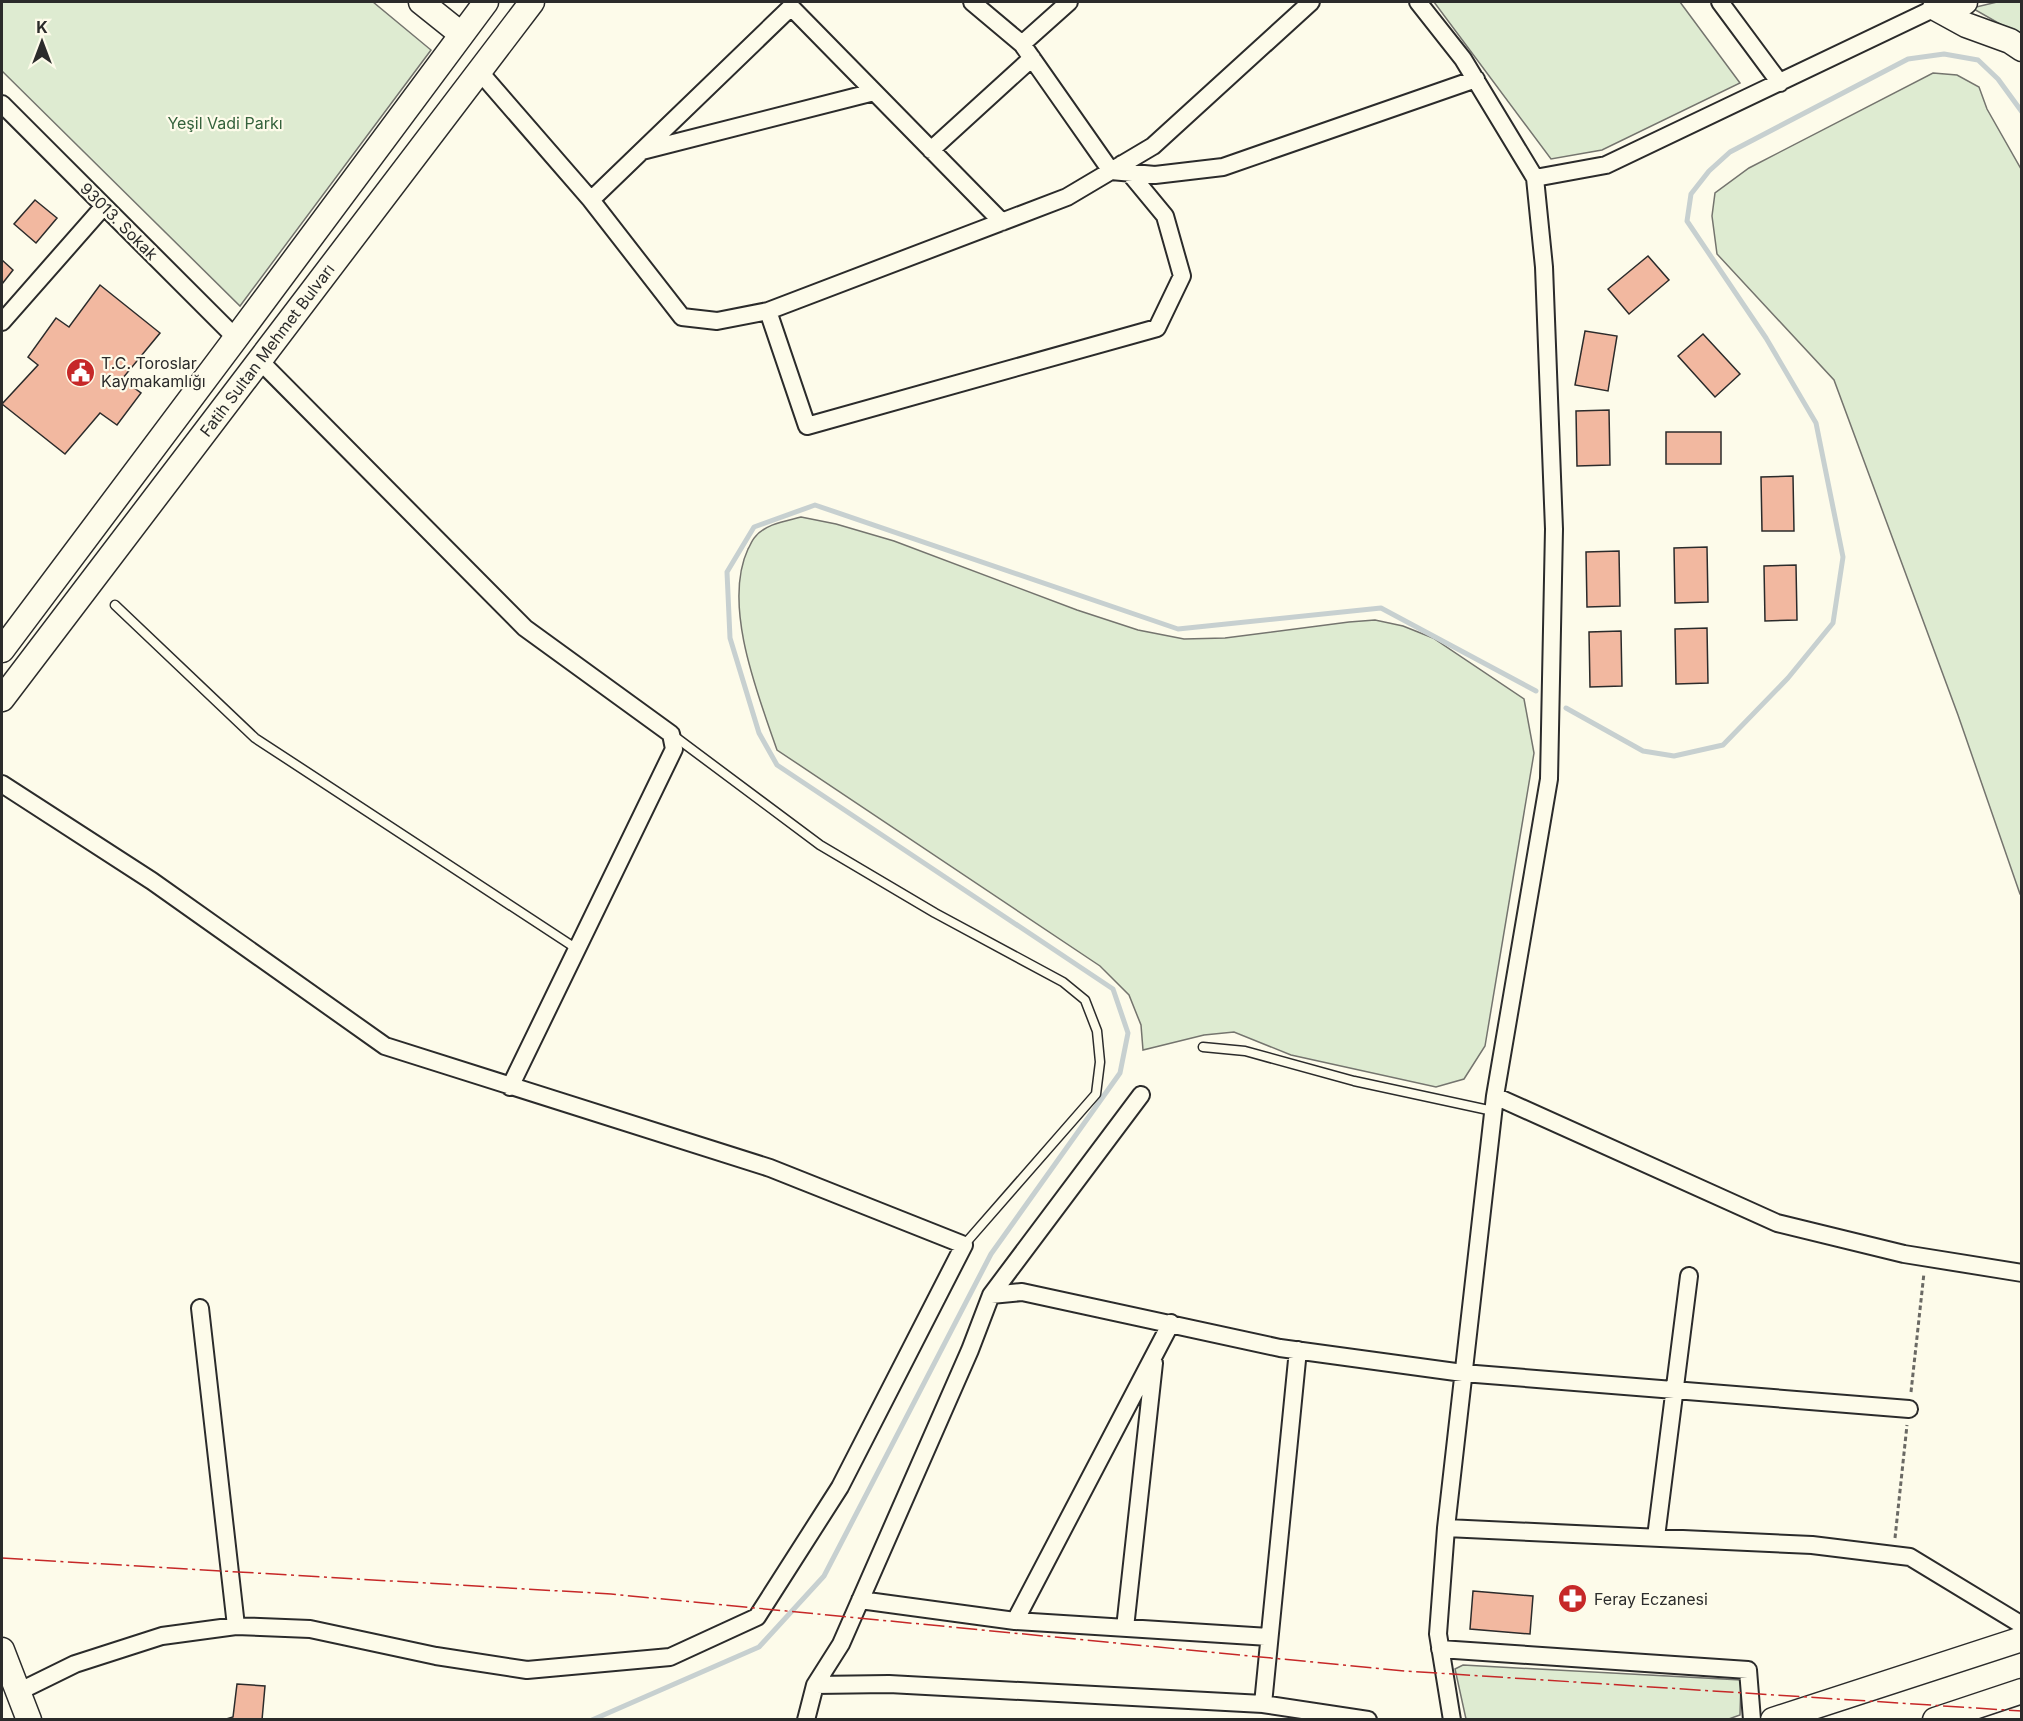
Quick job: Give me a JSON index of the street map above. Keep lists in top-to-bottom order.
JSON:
{
  "streets": {
    "street": ["93013. Sokak", "Fatih Sultan Mehmet Bulvarı"]
  },
  "crossings": [
    ["93013. Sokak", "Fatih Sultan Mehmet Bulvarı"]
  ],
  "parks": ["Yeşil Vadi Parkı"],
  "places": {
    "public building": ["T.C. Toroslar Kaymakamlığı"],
    "pharmacy": ["Feray Eczanesi"]
  },
  "north": "top"
}
